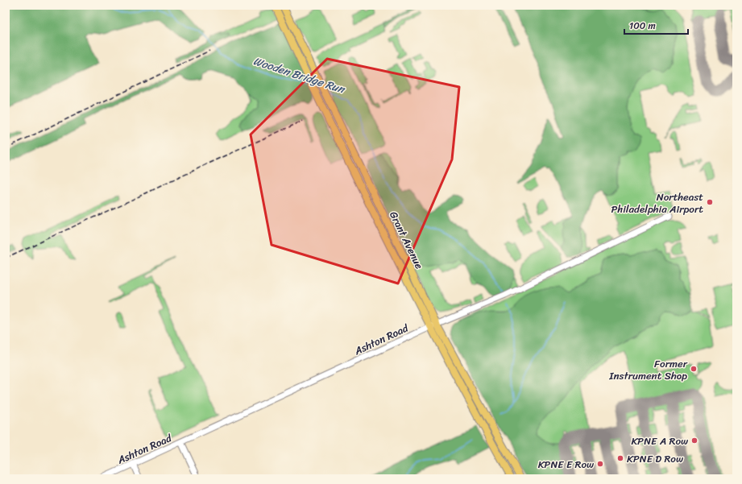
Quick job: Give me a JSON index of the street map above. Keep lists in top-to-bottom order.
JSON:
{
  "streets": {
    "main road": ["Grant Avenue"],
    "street": ["Ashton Road"]
  },
  "crossings": [
    ["Grant Avenue", "Ashton Road"]
  ],
  "water": ["Wooden Bridge Run"],
  "places": [
    "Northeast Philadelphia Airport",
    "Former Instrument Shop",
    "KPNE A Row",
    "KPNE D Row",
    "KPNE E Row"
  ],
  "scale_bar": "100 m"
}
